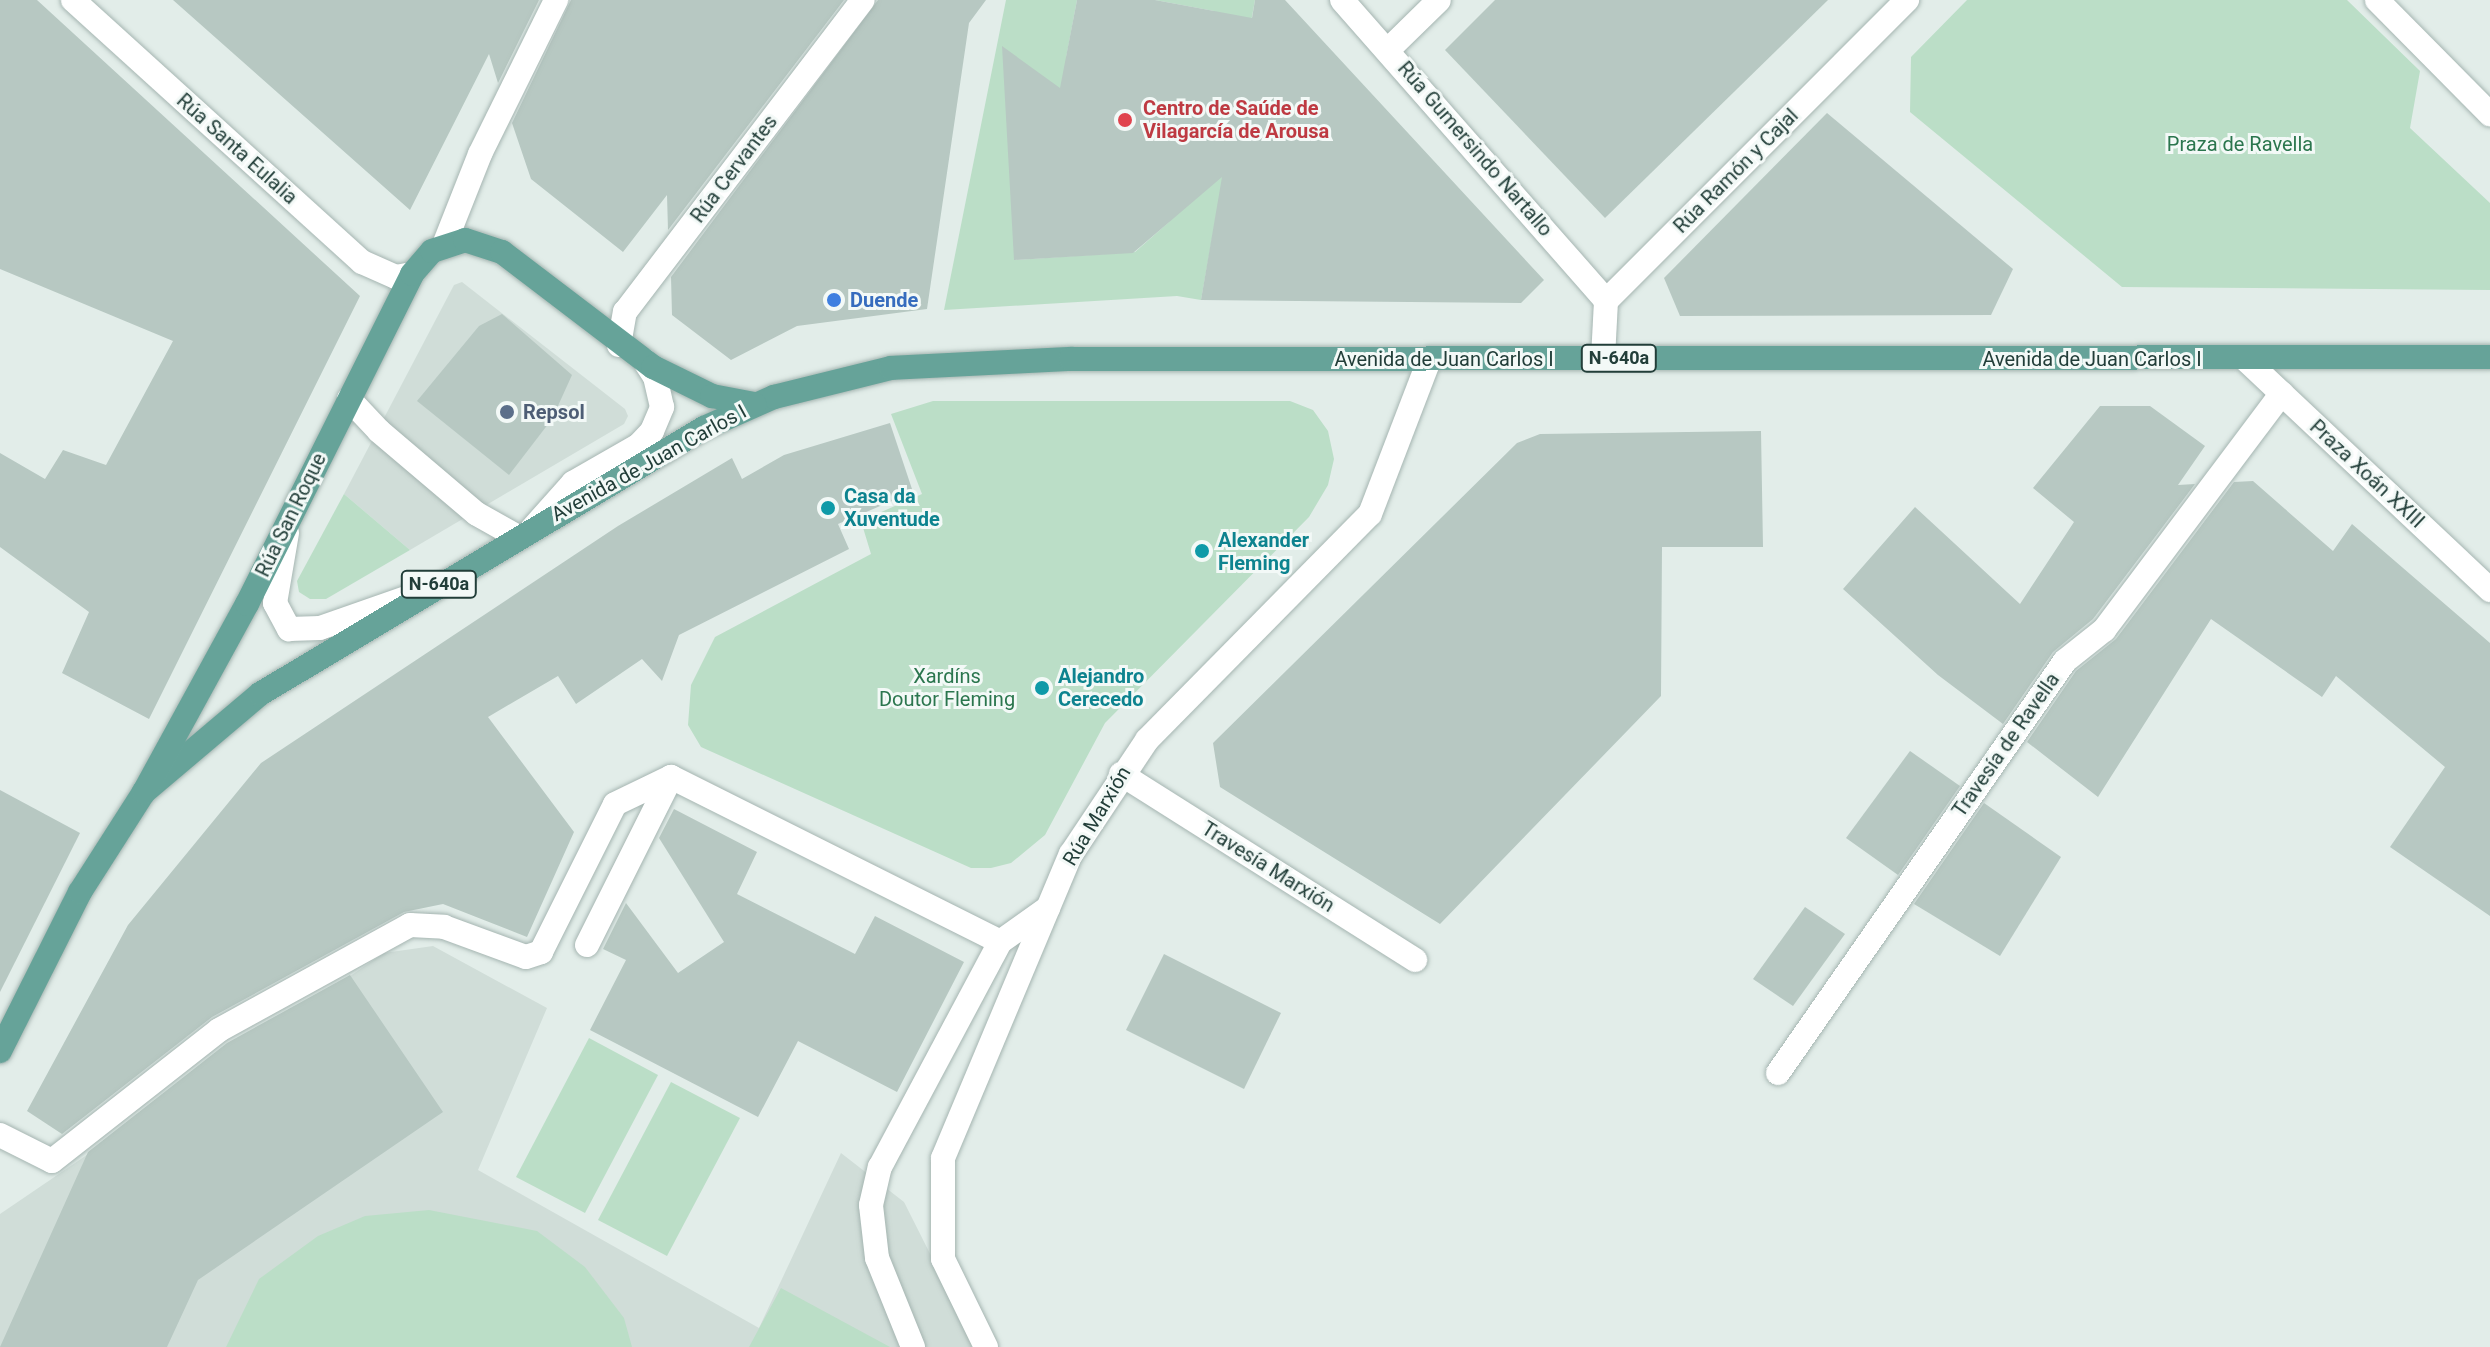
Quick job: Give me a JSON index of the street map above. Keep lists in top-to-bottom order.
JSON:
{
  "streets": {
    "main road": ["N-640a", "Avenida de Juan Carlos I", "Rúa San Roque"],
    "street": [
      "Rúa Santa Eulalia",
      "Rúa Gumersindo Nartallo",
      "Rúa Cervantes",
      "Rúa Ramón y Cajal",
      "Praza Xoán XXIII",
      "Travesía de Ravella",
      "Rúa Marxión",
      "Travesía Marxión"
    ]
  },
  "crossings": [
    ["Rúa Santa Eulalia", "Rúa Cervantes"],
    ["Rúa Santa Eulalia", "Avenida de Juan Carlos I"],
    ["Rúa Santa Eulalia", "Rúa San Roque"],
    ["Rúa Gumersindo Nartallo", "Rúa Ramón y Cajal"],
    ["Rúa Cervantes", "Avenida de Juan Carlos I"],
    ["Rúa Cervantes", "Rúa San Roque"],
    ["N-640a", "Avenida de Juan Carlos I"],
    ["N-640a", "Rúa San Roque"],
    ["Avenida de Juan Carlos I", "Praza Xoán XXIII"],
    ["Avenida de Juan Carlos I", "Rúa San Roque"],
    ["Avenida de Juan Carlos I", "Rúa Marxión"],
    ["Praza Xoán XXIII", "Travesía de Ravella"],
    ["Rúa Marxión", "Travesía Marxión"]
  ],
  "parks": ["Praza de Ravella", "Xardíns Doutor Fleming"],
  "places": [
    "Centro de Saúde de Vilagarcía de Arousa",
    "Duende",
    "Repsol",
    "Casa da Xuventude",
    "Alexander Fleming",
    "Alejandro Cerecedo"
  ]
}
